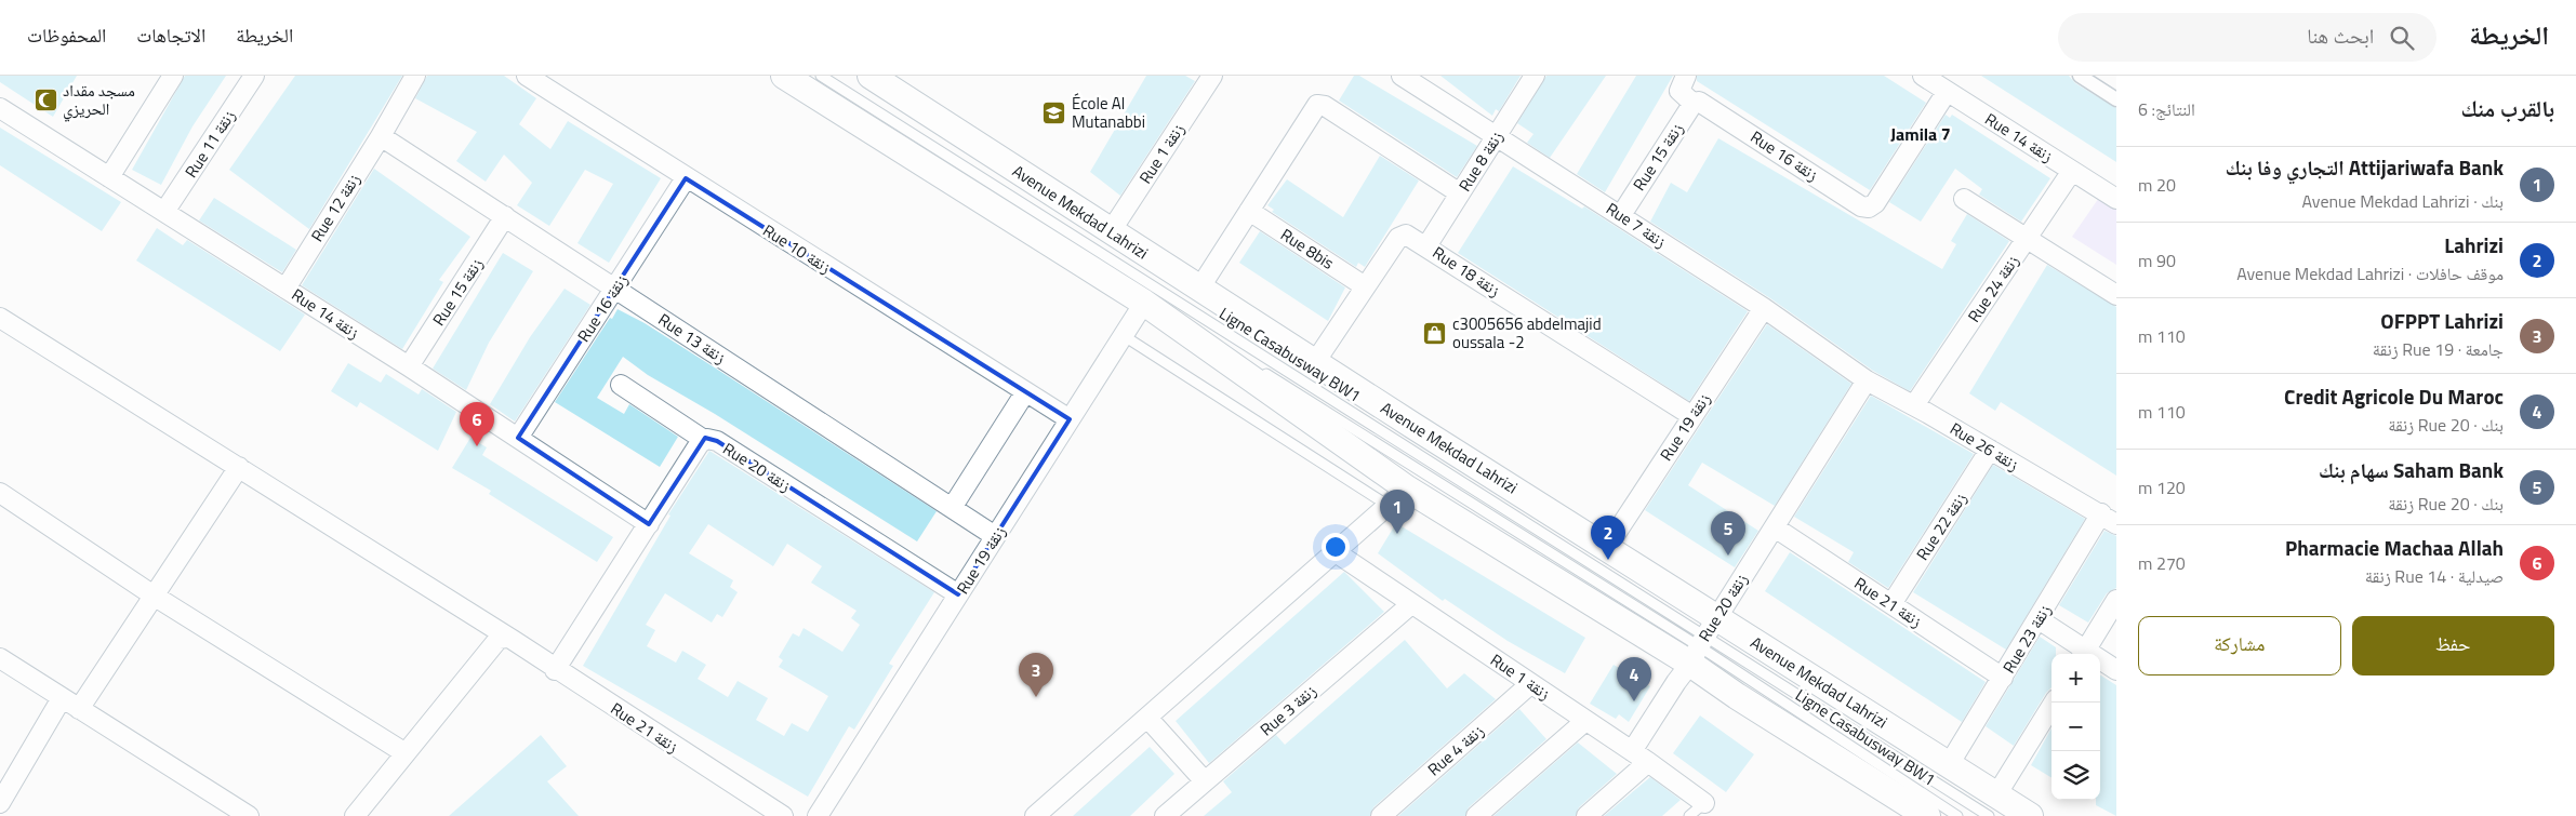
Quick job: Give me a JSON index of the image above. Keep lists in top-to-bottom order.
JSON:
{
  "streets": {
    "main road": ["Avenue Mekdad Lahrizi"],
    "street": [
      "Rue 14 زنقة",
      "Rue 11 زنقة",
      "Rue 1 زنقة",
      "Rue 16 زنقة",
      "Rue 15 زنقة",
      "Rue 8 زنقة",
      "Rue 12 زنقة",
      "Rue 7 زنقة",
      "Rue 10 زنقة",
      "Rue 8bis",
      "Rue 18 زنقة",
      "Rue 24 زنقة",
      "Rue 13 زنقة",
      "Rue 19 زنقة",
      "Rue 26 زنقة",
      "Rue 20 زنقة",
      "Rue 22 زنقة",
      "Rue 21 زنقة",
      "Rue 23 زنقة",
      "Rue 3 زنقة",
      "Rue 4 زنقة"
    ],
    "lane": ["Ligne Casabusway BW1"]
  },
  "crossings": [
    ["Rue 14 زنقة", "Rue 11 زنقة"],
    ["Rue 14 زنقة", "Rue 16 زنقة"],
    ["Rue 14 زنقة", "Rue 15 زنقة"],
    ["Rue 14 زنقة", "Rue 12 زنقة"],
    ["Rue 14 زنقة", "Rue 24 زنقة"],
    ["Rue 14 زنقة", "Rue 20 زنقة"],
    ["Rue 1 زنقة", "Avenue Mekdad Lahrizi"],
    ["Rue 1 زنقة", "Rue 20 زنقة"],
    ["Rue 1 زنقة", "Rue 3 زنقة"],
    ["Rue 1 زنقة", "Rue 4 زنقة"],
    ["Rue 16 زنقة", "Rue 15 زنقة"],
    ["Rue 16 زنقة", "Rue 10 زنقة"],
    ["Rue 16 زنقة", "Rue 13 زنقة"],
    ["Rue 15 زنقة", "Rue 7 زنقة"],
    ["Rue 15 زنقة", "Rue 13 زنقة"],
    ["Rue 8 زنقة", "Rue 7 زنقة"],
    ["Rue 8 زنقة", "Rue 18 زنقة"],
    ["Rue 12 زنقة", "Rue 13 زنقة"],
    ["Avenue Mekdad Lahrizi", "Ligne Casabusway BW1"],
    ["Avenue Mekdad Lahrizi", "Rue 19 زنقة"],
    ["Avenue Mekdad Lahrizi", "Rue 20 زنقة"],
    ["Avenue Mekdad Lahrizi", "Rue 23 زنقة"],
    ["Rue 7 زنقة", "Rue 19 زنقة"],
    ["Rue 7 زنقة", "Rue 26 زنقة"],
    ["Rue 7 زنقة", "Rue 20 زنقة"],
    ["Rue 10 زنقة", "Rue 19 زنقة"],
    ["Rue 8bis", "Rue 18 زنقة"],
    ["Rue 18 زنقة", "Rue 19 زنقة"],
    ["Rue 24 زنقة", "Rue 26 زنقة"],
    ["Rue 13 زنقة", "Rue 19 زنقة"],
    ["Ligne Casabusway BW1", "Rue 20 زنقة"],
    ["Rue 19 زنقة", "Rue 20 زنقة"],
    ["Rue 26 زنقة", "Rue 20 زنقة"],
    ["Rue 26 زنقة", "Rue 22 زنقة"],
    ["Rue 26 زنقة", "Rue 23 زنقة"],
    ["Rue 20 زنقة", "Rue 21 زنقة"],
    ["Rue 22 زنقة", "Rue 21 زنقة"],
    ["Rue 21 زنقة", "Rue 23 زنقة"]
  ],
  "districts": ["Jamila 7"],
  "places": {
    "mosque": ["مسجد مقداد الحريزي"],
    "school or university": ["École Al Mutanabbi"],
    "shop": ["c3005656 abdelmajid oussala -2"]
  },
  "page": {
    "header": "الخريطة",
    "search": "ابحث هنا",
    "nav": ["الخريطة", "الاتجاهات", "المحفوظات"],
    "heading": ["بالقرب منك", "النتائج: 6"],
    "list": [
      {
        "mark": "1",
        "name": "Attijariwafa Bank التجاري وفا بنك",
        "note": "بنك · Avenue Mekdad Lahrizi",
        "value": "20 m"
      },
      {
        "mark": "2",
        "name": "Lahrizi",
        "note": "موقف حافلات · Avenue Mekdad Lahrizi",
        "value": "90 m"
      },
      {
        "mark": "3",
        "name": "OFPPT Lahrizi",
        "note": "جامعة · Rue 19 زنقة",
        "value": "110 m"
      },
      {
        "mark": "4",
        "name": "Credit Agricole Du Maroc",
        "note": "بنك · Rue 20 زنقة",
        "value": "110 m"
      },
      {
        "mark": "5",
        "name": "Saham Bank سهام بنك",
        "note": "بنك · Rue 20 زنقة",
        "value": "120 m"
      },
      {
        "mark": "6",
        "name": "Pharmacie Machaa Allah",
        "note": "صيدلية · Rue 14 زنقة",
        "value": "270 m"
      }
    ],
    "pins": [
      "6",
      "1",
      "5",
      "2",
      "3",
      "4"
    ],
    "buttons": ["حفظ", "مشاركة"],
    "map_buttons": ["+", "−"]
  }
}
